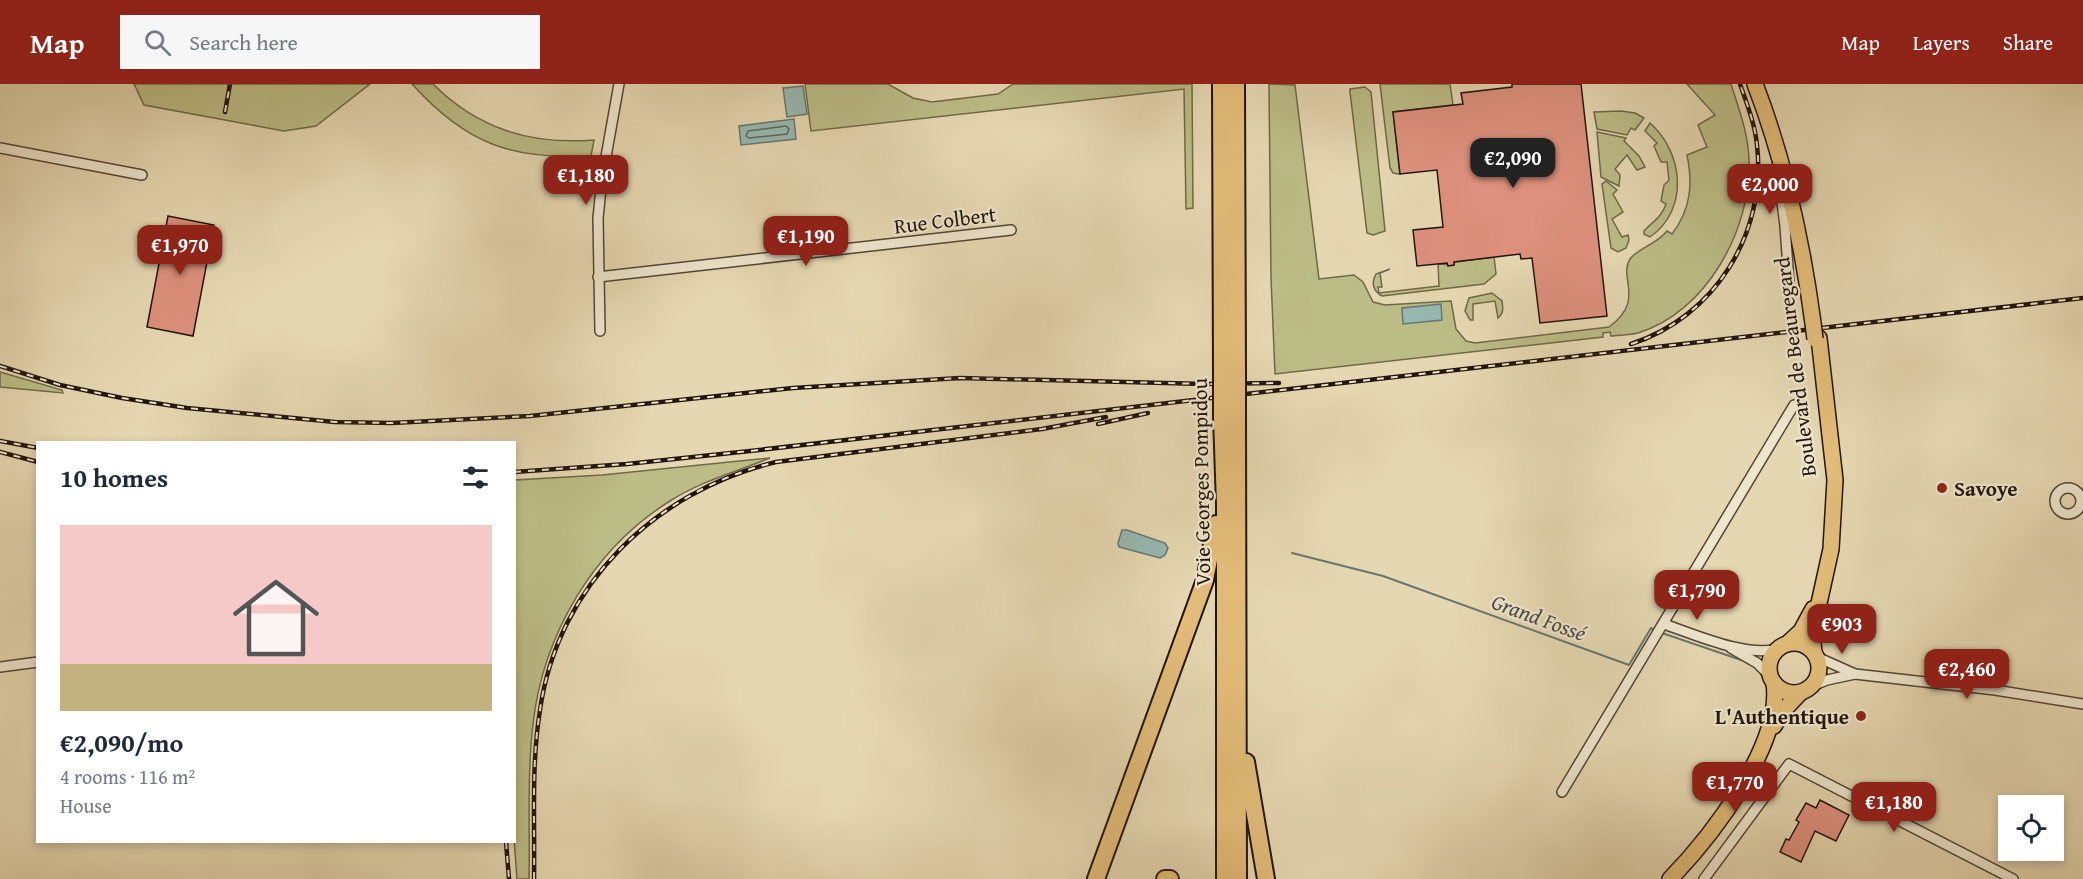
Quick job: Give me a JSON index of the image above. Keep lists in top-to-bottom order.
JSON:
{
  "streets": {
    "highway": ["Voie Georges Pompidou"],
    "main road": ["Boulevard de Beauregard"],
    "street": ["Rue Colbert"]
  },
  "water": ["Grand Fossé"],
  "places": ["Savoye", "L'Authentique"],
  "page": {
    "header": "Map",
    "search": "Search here",
    "nav": ["Map", "Layers", "Share"],
    "price": [
      "€2,090",
      "€1,180",
      "€2,000",
      "€1,190",
      "€1,970",
      "€1,790",
      "€903",
      "€2,460",
      "€1,770",
      "€1,180"
    ],
    "heading": "10 homes",
    "list": [
      {
        "name": "€2,090/mo",
        "note": "4 rooms · 116 m² · House"
      }
    ]
  }
}
